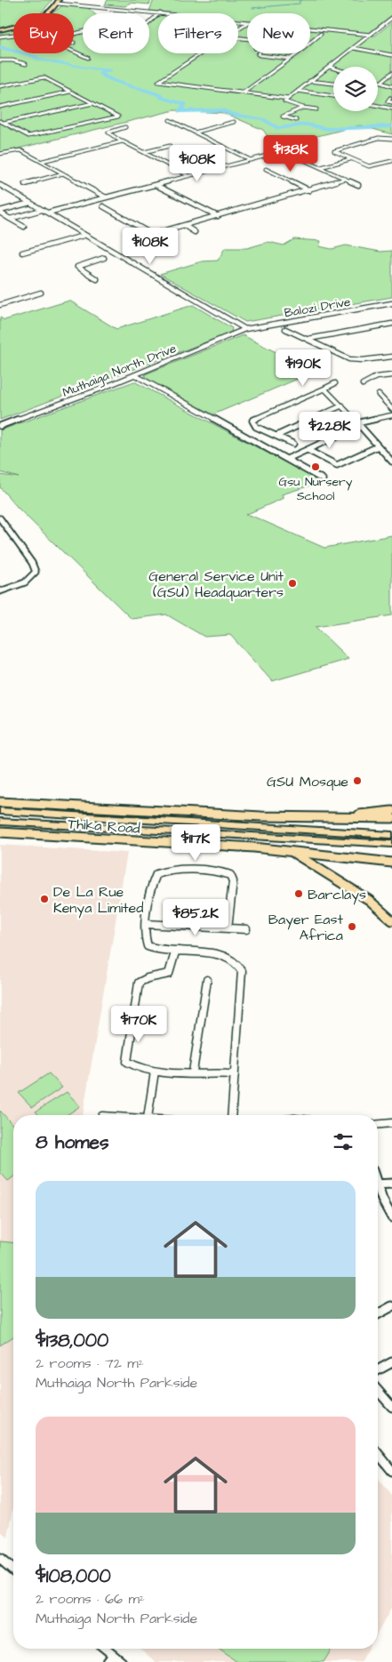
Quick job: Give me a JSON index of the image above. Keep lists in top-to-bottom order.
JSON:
{
  "streets": {
    "highway": ["Thika Road"],
    "street": ["Balozi Drive", "Muthaiga North Drive"]
  },
  "crossings": [
    ["Balozi Drive", "Muthaiga North Drive"]
  ],
  "places": [
    "Gsu Nursery School",
    "General Service Unit (GSU) Headquarters",
    "GSU Mosque",
    "Barclays",
    "De La Rue Kenya Limited",
    "Bayer East Africa"
  ],
  "page": {
    "chip": [
      "Buy",
      "Rent",
      "Filters",
      "New"
    ],
    "price": [
      "$138K",
      "$108K",
      "$108K",
      "$190K",
      "$228K",
      "$117K",
      "$85.2K",
      "$170K"
    ],
    "heading": "8 homes",
    "list": [
      {
        "name": "$138,000",
        "note": "2 rooms · 72 m² · Muthaiga North Parkside"
      },
      {
        "name": "$108,000",
        "note": "2 rooms · 66 m² · Muthaiga North Parkside"
      }
    ]
  }
}
